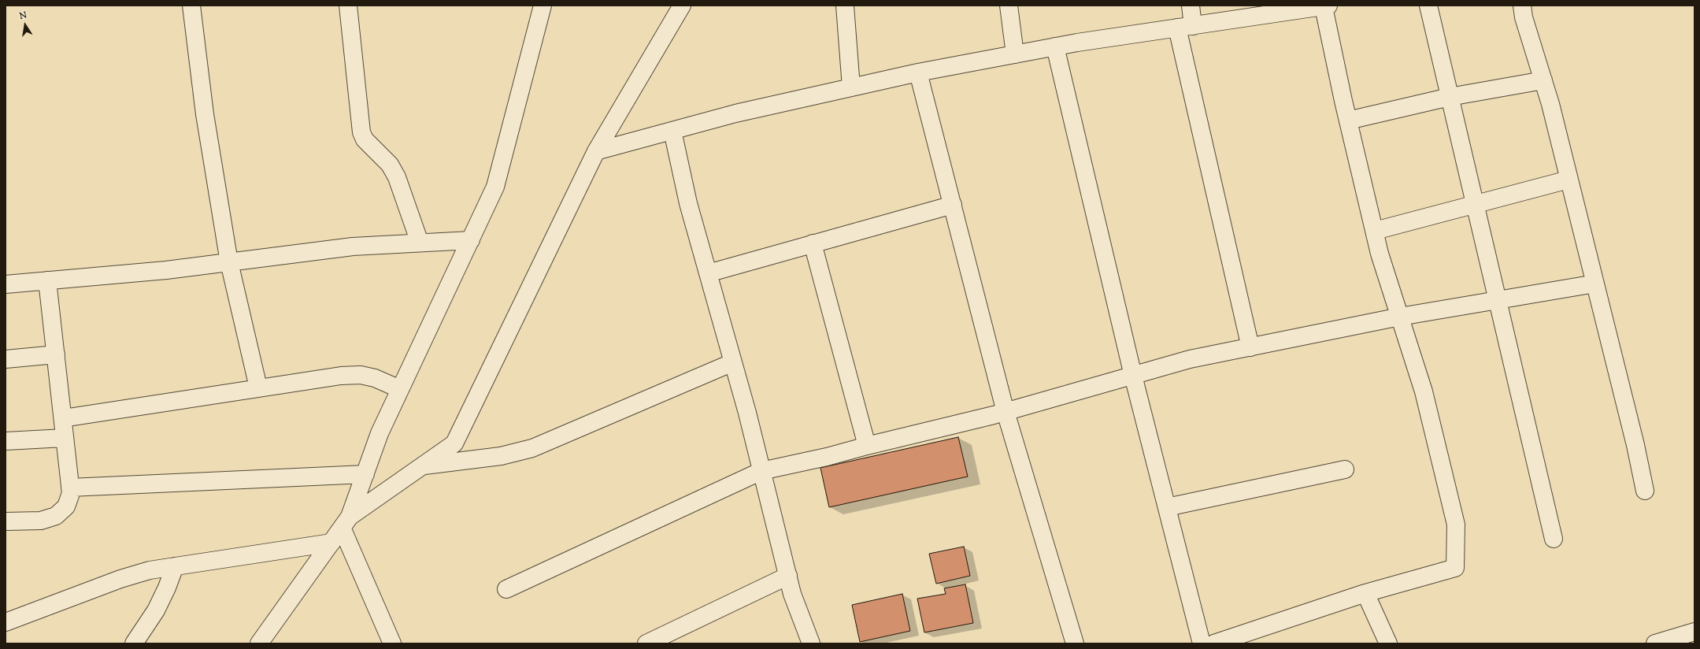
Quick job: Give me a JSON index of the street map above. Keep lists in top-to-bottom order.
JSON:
{
  "north": "top"
}
